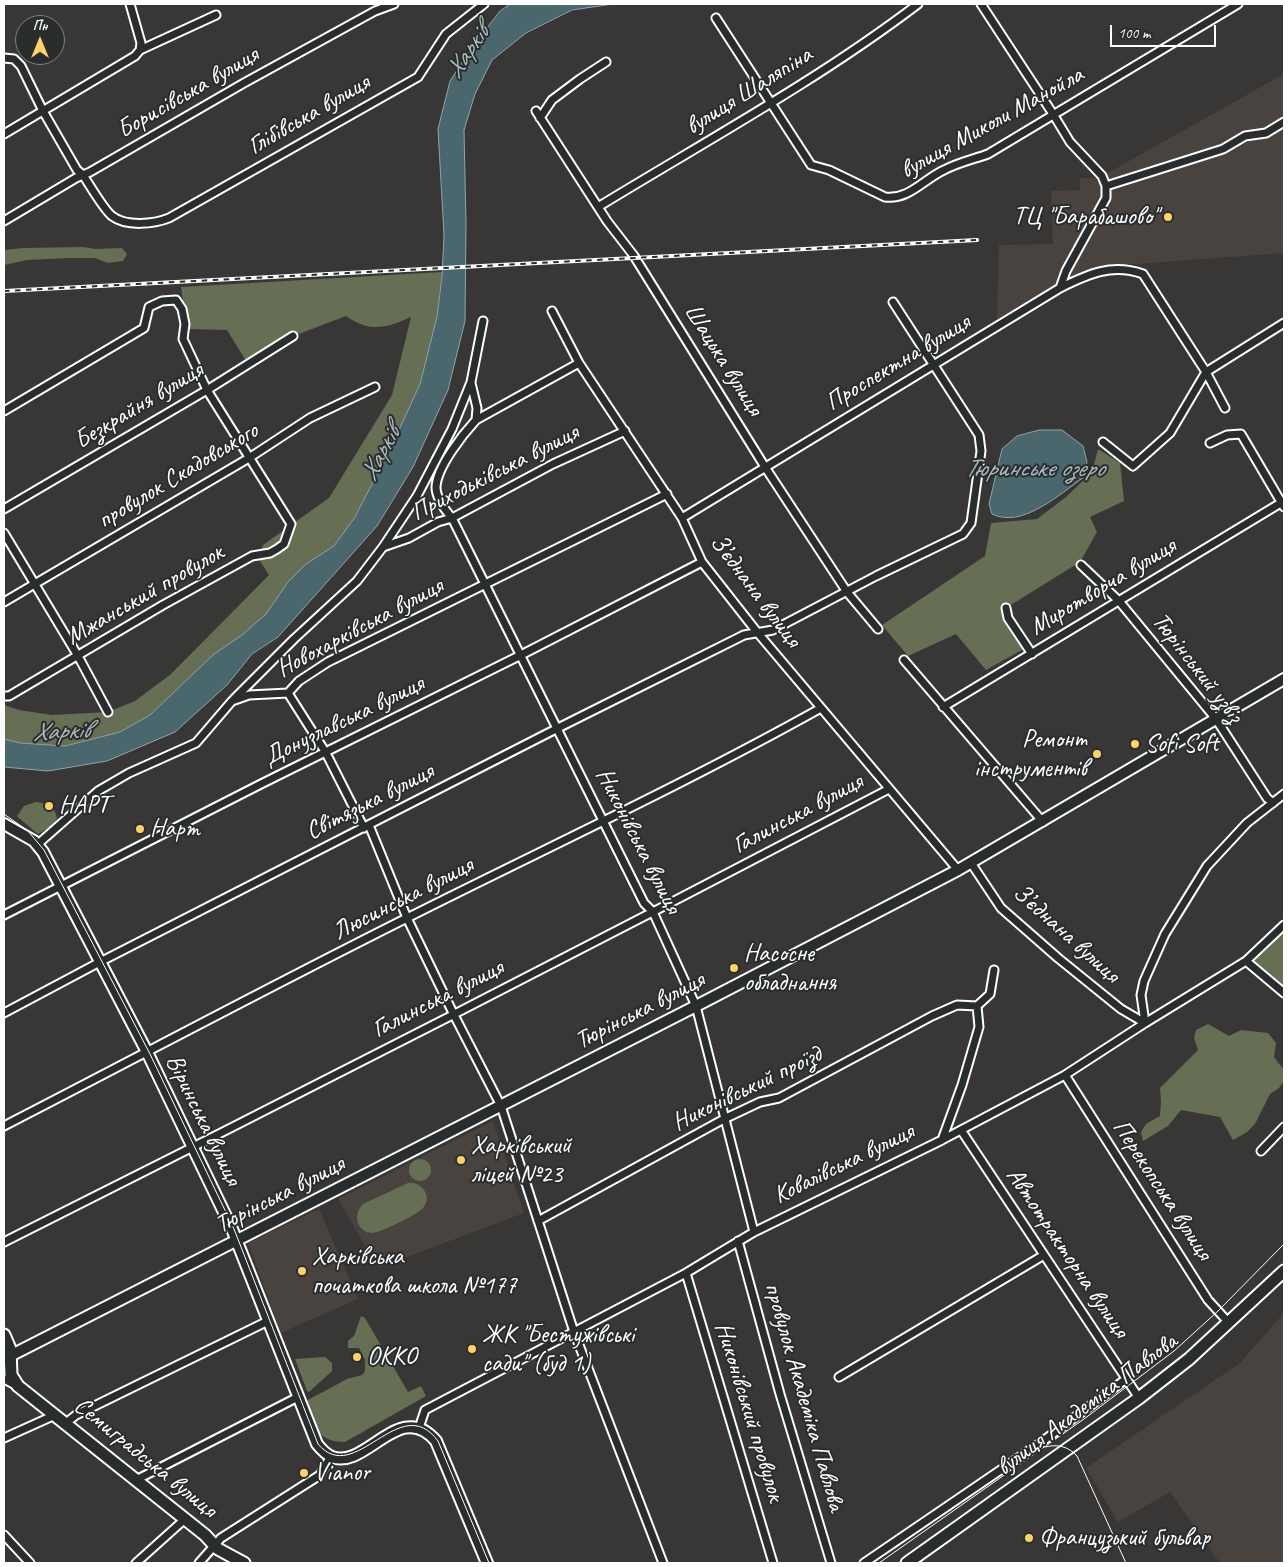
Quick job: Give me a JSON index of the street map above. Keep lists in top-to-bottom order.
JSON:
{
  "streets": {
    "main road": [
      "Тюрінська вулиця",
      "Віринська вулиця",
      "вулиця Академіка Павлова",
      "Семиградська вулиця"
    ],
    "street": [
      "вулиця Шаляпіна",
      "Борисівська вулиця",
      "Глібівська вулиця",
      "вулиця Миколи Манойла",
      "Шацька вулиця",
      "Проспектна вулиця",
      "Безкрайня вулиця",
      "Приходьківська вулиця",
      "провулок Скадовського",
      "Миротворча вулиця",
      "З’єднана вулиця",
      "Мжанський провулок",
      "Новохарківська вулиця",
      "Тюрінський узвіз",
      "Донузлавська вулиця",
      "Світязька вулиця",
      "Галинська вулиця",
      "Никонівська вулиця",
      "Люсинська вулиця",
      "Никонівський проїзд",
      "Ковалівська вулиця",
      "Перекопська вулиця",
      "Автотракторна вулиця",
      "провулок Академіка Павлова",
      "Никонівський провулок"
    ]
  },
  "crossings": [
    ["вулиця Шаляпіна", "вулиця Миколи Манойла"],
    ["вулиця Шаляпіна", "Шацька вулиця"],
    ["Борисівська вулиця", "Глібівська вулиця"],
    ["Шацька вулиця", "Проспектна вулиця"],
    ["Шацька вулиця", "Світязька вулиця"],
    ["Проспектна вулиця", "З’єднана вулиця"],
    ["Проспектна вулиця", "Світязька вулиця"],
    ["Приходьківська вулиця", "З’єднана вулиця"],
    ["Приходьківська вулиця", "Никонівська вулиця"],
    ["провулок Скадовського", "Мжанський провулок"],
    ["Миротворча вулиця", "Тюрінський узвіз"],
    ["З’єднана вулиця", "Новохарківська вулиця"],
    ["З’єднана вулиця", "Донузлавська вулиця"],
    ["З’єднана вулиця", "Світязька вулиця"],
    ["З’єднана вулиця", "Галинська вулиця"],
    ["З’єднана вулиця", "Люсинська вулиця"],
    ["З’єднана вулиця", "Тюрінська вулиця"],
    ["З’єднана вулиця", "Ковалівська вулиця"],
    ["Новохарківська вулиця", "Никонівська вулиця"],
    ["Тюрінський узвіз", "Тюрінська вулиця"],
    ["Донузлавська вулиця", "Никонівська вулиця"],
    ["Донузлавська вулиця", "Віринська вулиця"],
    ["Світязька вулиця", "Никонівська вулиця"],
    ["Світязька вулиця", "Віринська вулиця"],
    ["Галинська вулиця", "Никонівська вулиця"],
    ["Галинська вулиця", "Віринська вулиця"],
    ["Никонівська вулиця", "Люсинська вулиця"],
    ["Никонівська вулиця", "Тюрінська вулиця"],
    ["Никонівська вулиця", "Никонівський проїзд"],
    ["Никонівська вулиця", "Ковалівська вулиця"],
    ["Люсинська вулиця", "Віринська вулиця"],
    ["Тюрінська вулиця", "Віринська вулиця"],
    ["Ковалівська вулиця", "Перекопська вулиця"],
    ["Ковалівська вулиця", "Автотракторна вулиця"],
    ["Ковалівська вулиця", "провулок Академіка Павлова"],
    ["Ковалівська вулиця", "Никонівський провулок"],
    ["Перекопська вулиця", "вулиця Академіка Павлова"],
    ["Автотракторна вулиця", "вулиця Академіка Павлова"]
  ],
  "water": ["Харків", "Тюринське озеро"],
  "places": [
    "ТЦ \"Барабашово\"",
    "Sofi Soft",
    "Ремонт інструментів",
    "НАРТ",
    "Нарт",
    "Насосне обладнання",
    "Харківський ліцей №23",
    "Харківська початкова школа №177",
    "ЖК \"Бестужівські сади\" (буд 1)",
    "ОККО",
    "Vianor",
    "Французький бульвар"
  ],
  "scale_bar": "100 m",
  "north": "top"
}
